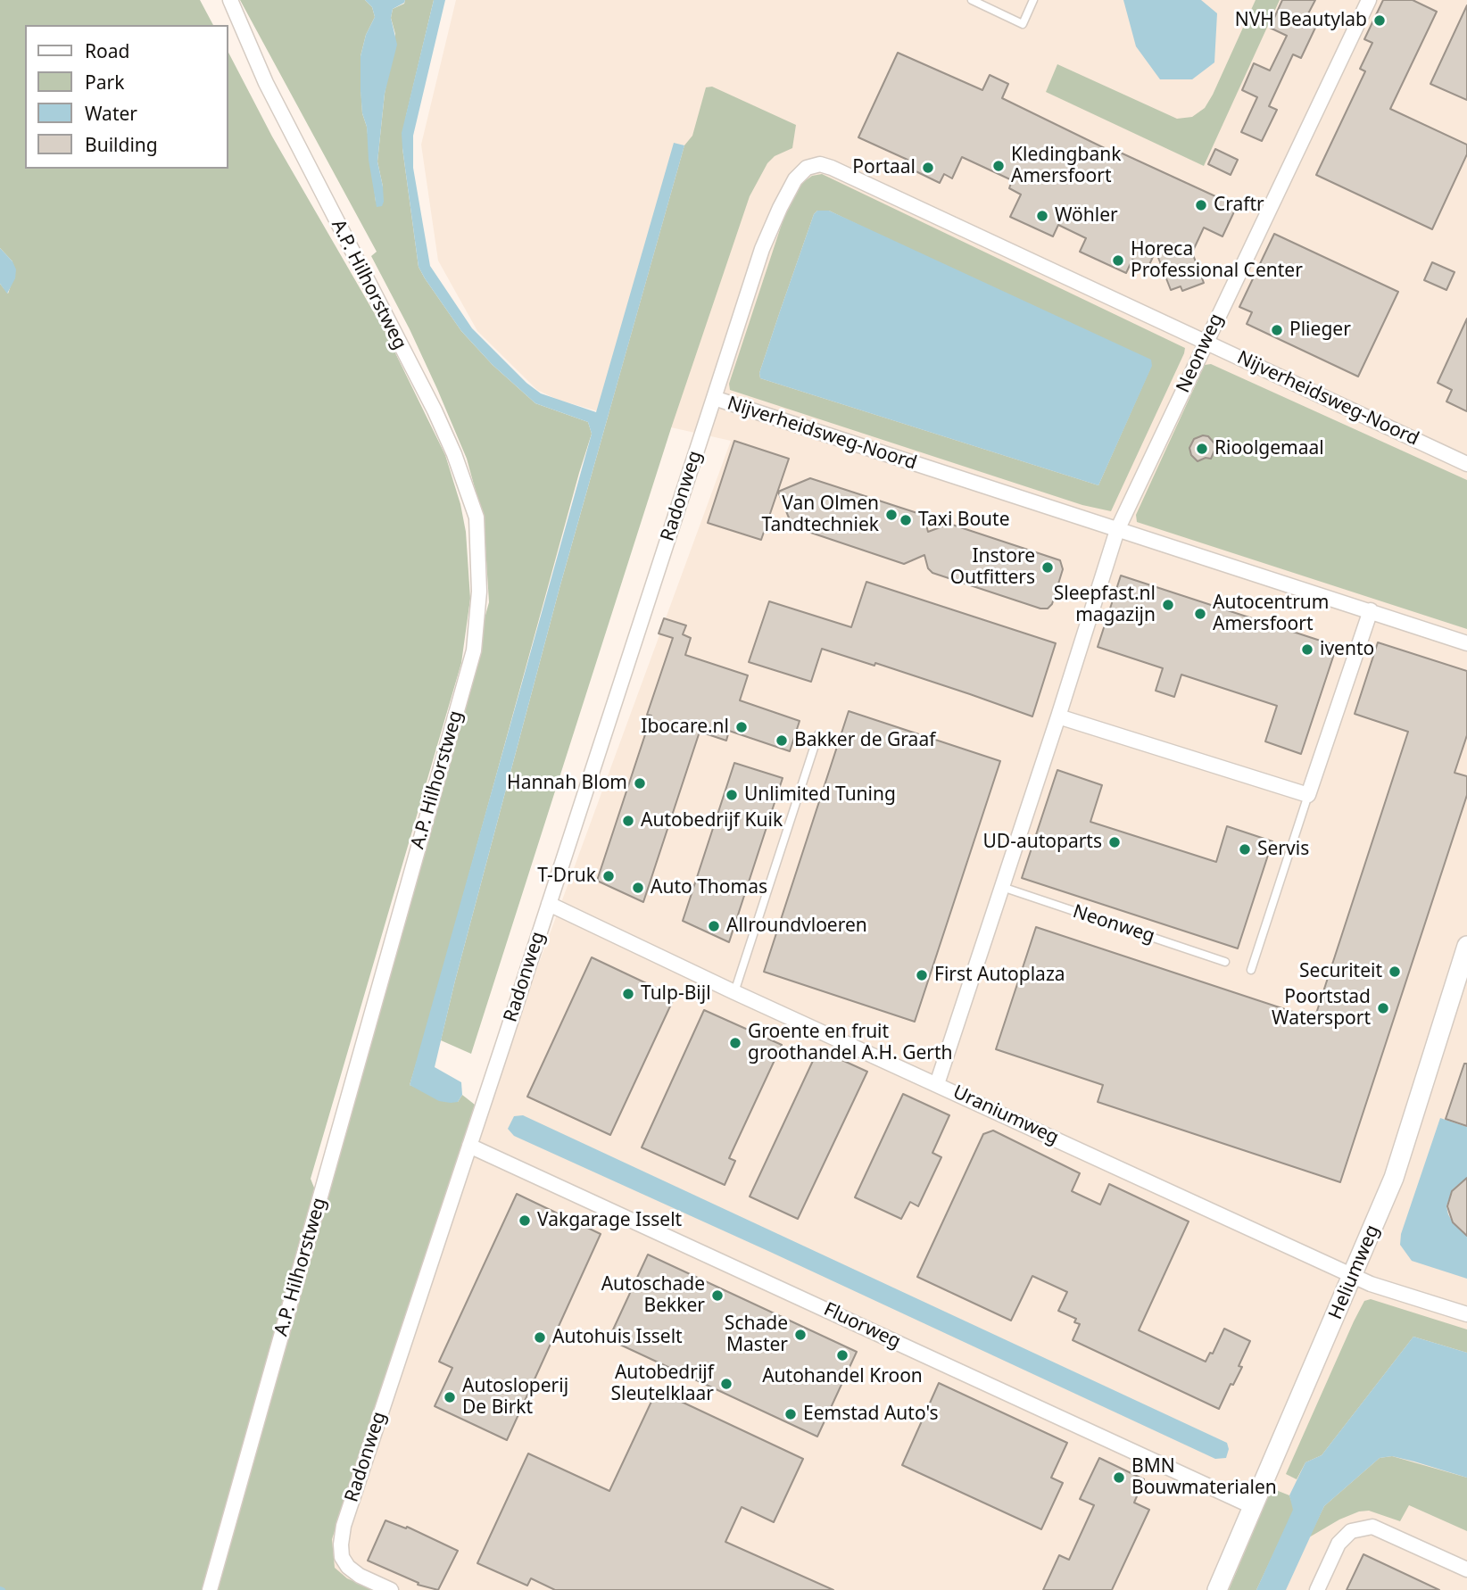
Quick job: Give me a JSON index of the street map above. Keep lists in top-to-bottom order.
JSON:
{
  "streets": {
    "street": [
      "A.P. Hilhorstweg",
      "Neonweg",
      "Nijverheidsweg-Noord",
      "Radonweg",
      "Uraniumweg",
      "Heliumweg",
      "Fluorweg"
    ]
  },
  "crossings": [
    ["Neonweg", "Nijverheidsweg-Noord"],
    ["Neonweg", "Uraniumweg"],
    ["Nijverheidsweg-Noord", "Radonweg"],
    ["Radonweg", "Uraniumweg"],
    ["Radonweg", "Fluorweg"],
    ["Uraniumweg", "Heliumweg"],
    ["Heliumweg", "Fluorweg"]
  ],
  "places": [
    "NVH Beautylab",
    "Kledingbank Amersfoort",
    "Portaal",
    "Craftr",
    "Wöhler",
    "Horeca Professional Center",
    "Plieger",
    "Rioolgemaal",
    "Van Olmen Tandtechniek",
    "Taxi Boute",
    "Instore Outfitters",
    "Sleepfast.nl magazijn",
    "Autocentrum Amersfoort",
    "ivento",
    "Ibocare.nl",
    "Bakker de Graaf",
    "Hannah Blom",
    "Unlimited Tuning",
    "Autobedrijf Kuik",
    "UD-autoparts",
    "Servis",
    "T-Druk",
    "Auto Thomas",
    "Allroundvloeren",
    "Securiteit",
    "First Autoplaza",
    "Tulp-Bijl",
    "Poortstad Watersport",
    "Groente en fruit groothandel A.H. Gerth",
    "Vakgarage Isselt",
    "Autoschade Bekker",
    "Schade Master",
    "Autohuis Isselt",
    "Autohandel Kroon",
    "Autobedrijf Sleutelklaar",
    "Autosloperij De Birkt",
    "Eemstad Auto's",
    "BMN Bouwmaterialen"
  ],
  "legend": [
    "Road",
    "Park",
    "Water",
    "Building"
  ]
}
